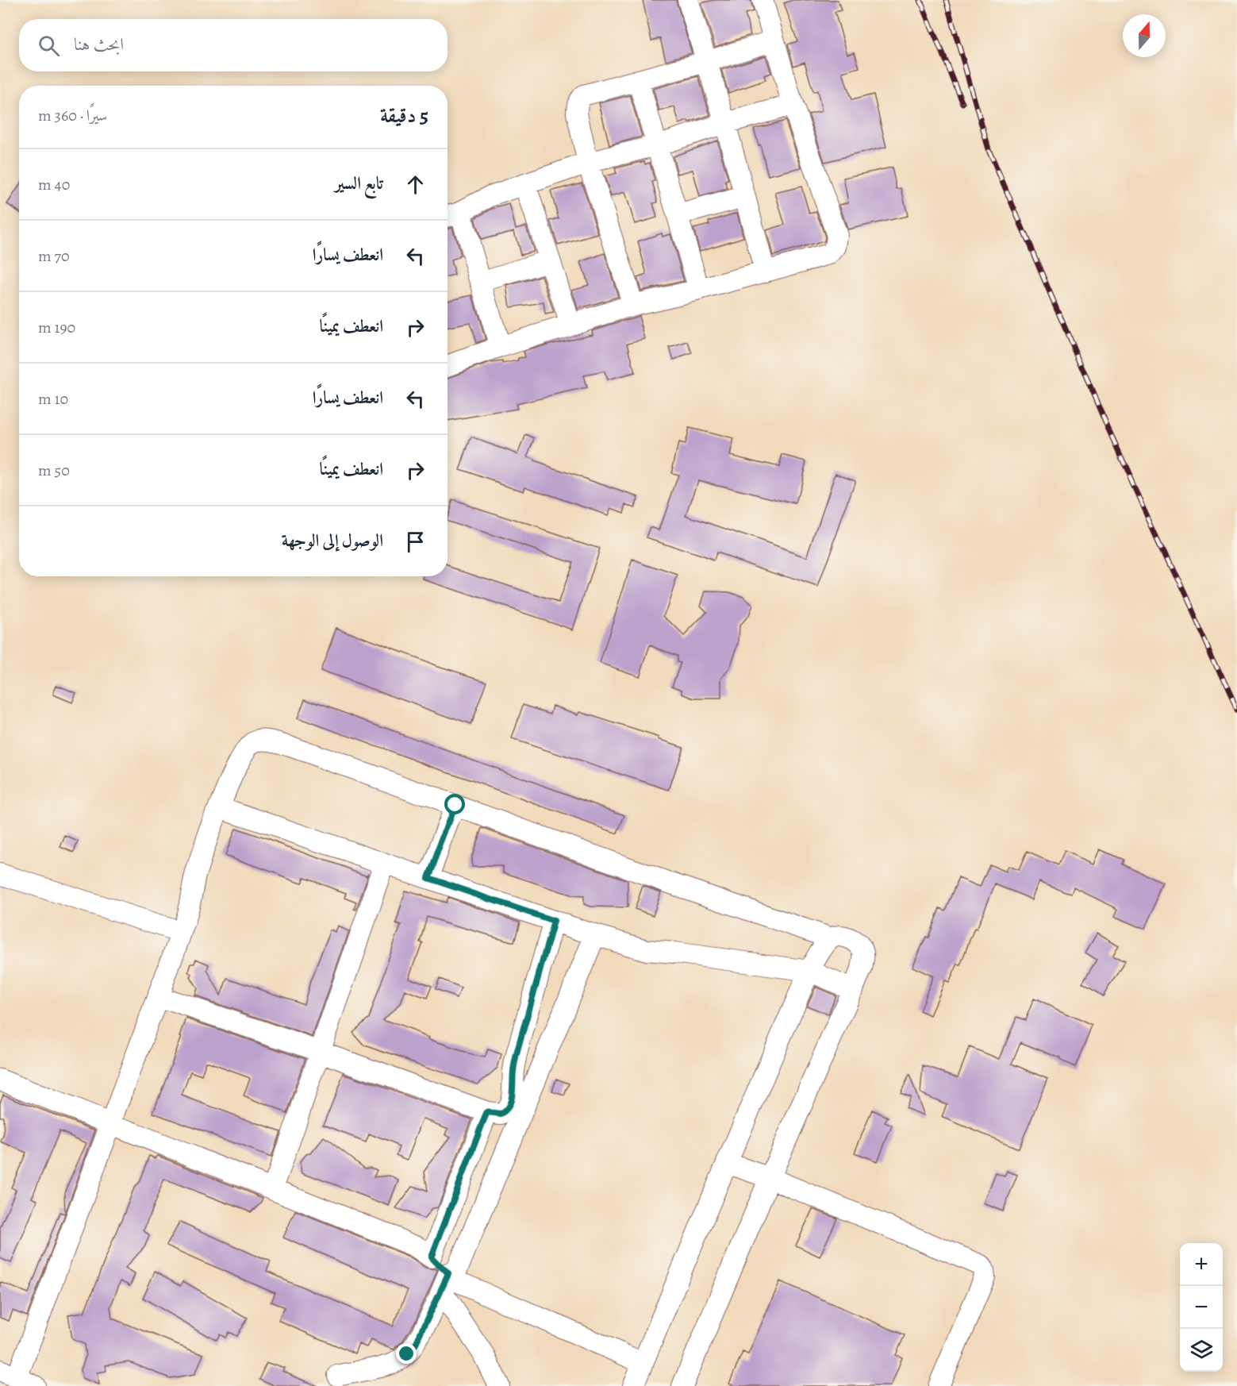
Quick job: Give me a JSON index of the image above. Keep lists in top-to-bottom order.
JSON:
{
  "north": "top",
  "page": {
    "search": "ابحث هنا",
    "heading": ["5 دقيقة", "سيرًا · 360 m"],
    "list": [
      ["تابع السير", "40 m"],
      ["انعطف يسارًا", "70 m"],
      ["انعطف يمينًا", "190 m"],
      ["انعطف يسارًا", "10 m"],
      ["انعطف يمينًا", "50 m"],
      "الوصول إلى الوجهة"
    ],
    "map_buttons": ["+", "−"]
  }
}
